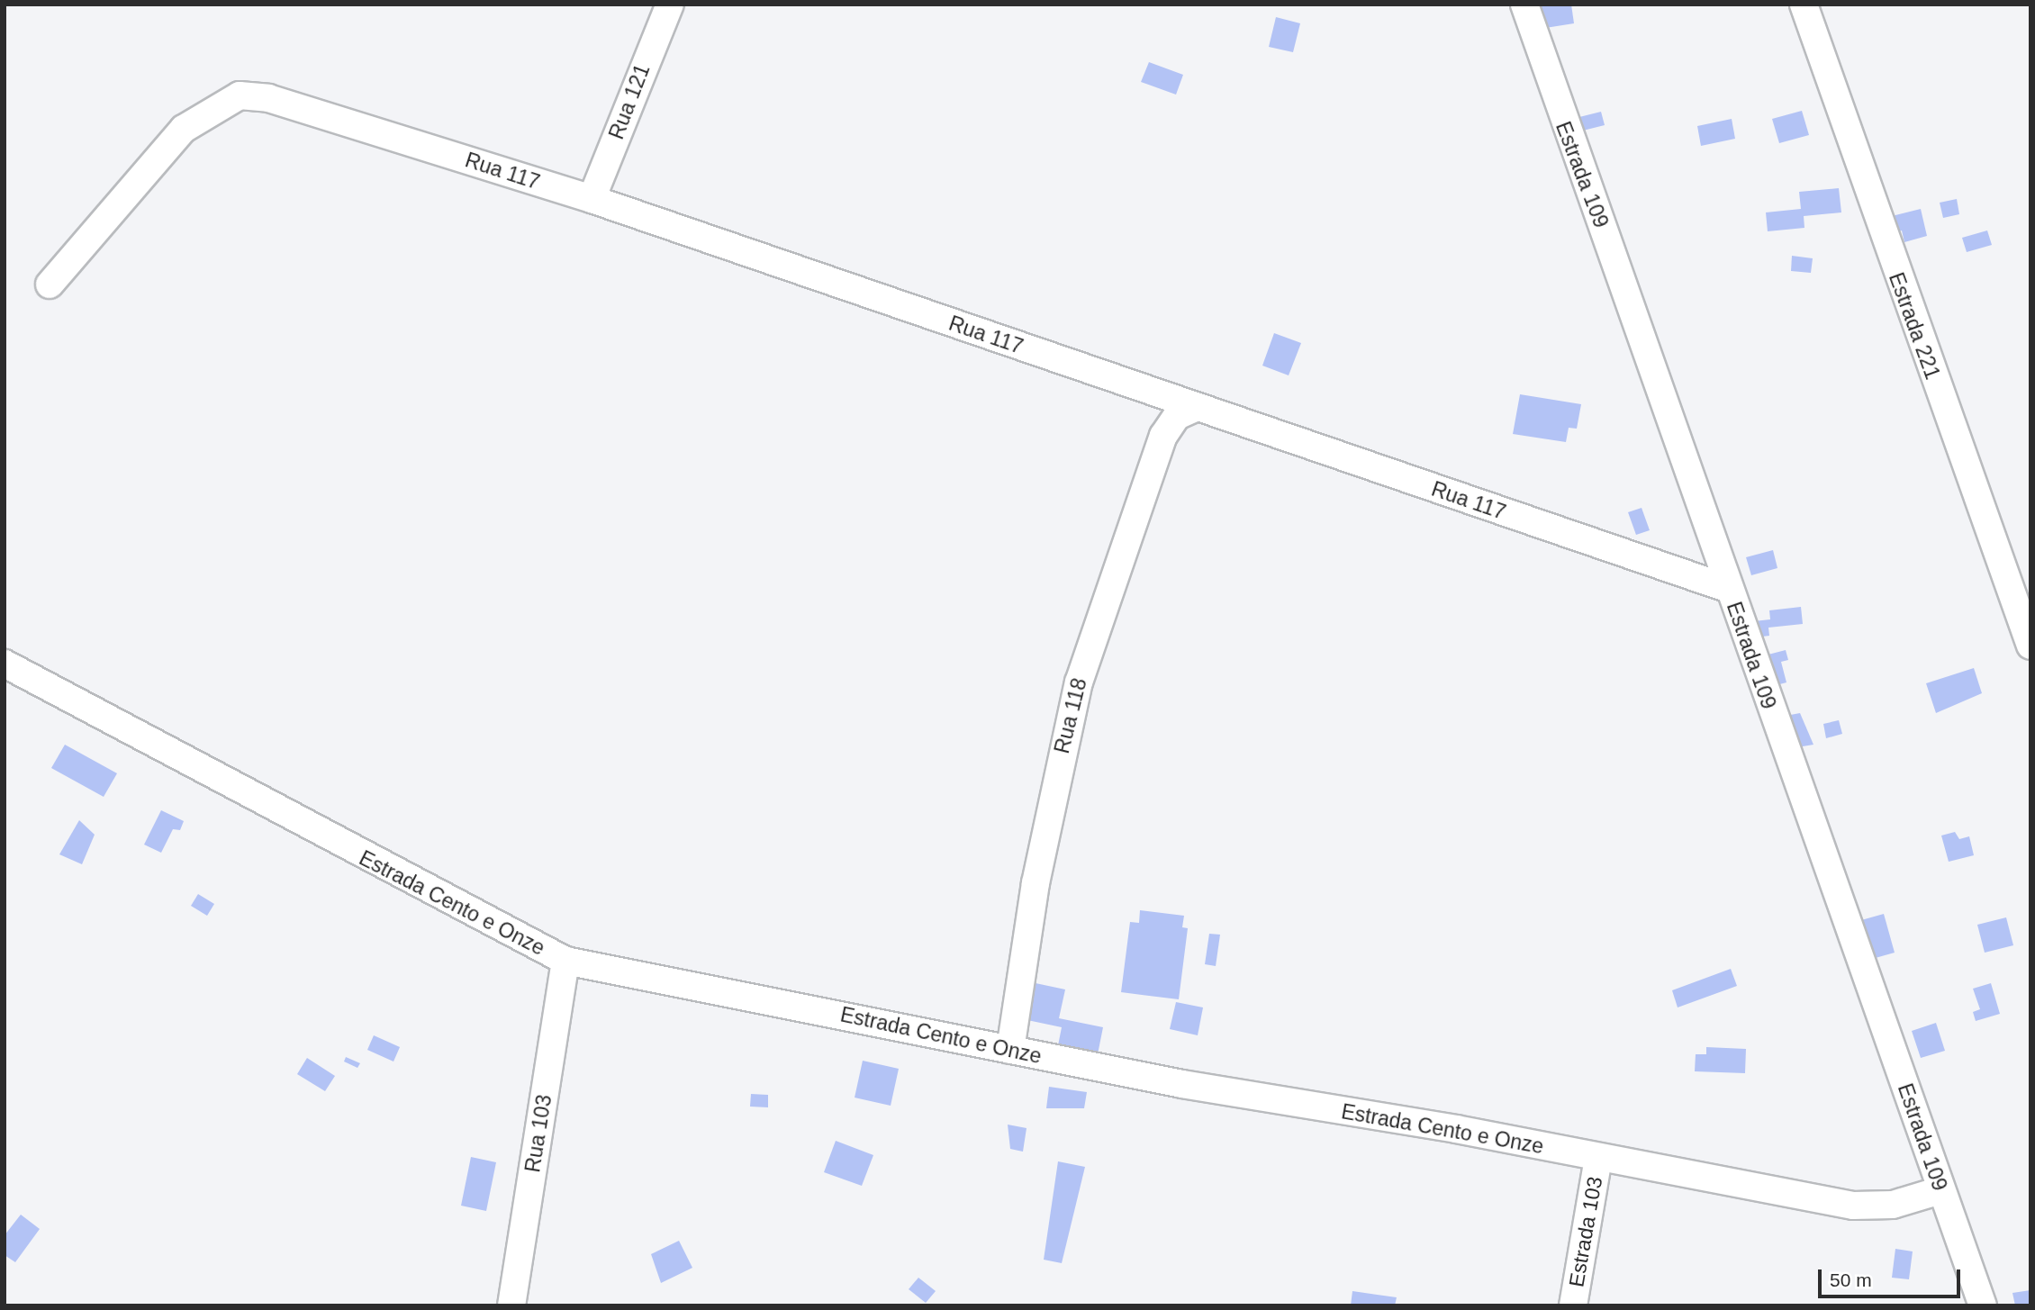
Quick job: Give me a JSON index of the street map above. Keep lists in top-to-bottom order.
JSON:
{
  "streets": {
    "street": [
      "Rua 121",
      "Rua 117",
      "Estrada 109",
      "Estrada 221",
      "Rua 118",
      "Estrada Cento e Onze",
      "Rua 103",
      "Estrada 103"
    ]
  },
  "crossings": [
    ["Rua 121", "Rua 117"],
    ["Rua 117", "Estrada 109"],
    ["Rua 117", "Rua 118"],
    ["Estrada 109", "Estrada Cento e Onze"],
    ["Rua 118", "Estrada Cento e Onze"],
    ["Estrada Cento e Onze", "Rua 103"],
    ["Estrada Cento e Onze", "Estrada 103"]
  ],
  "scale_bar": "50 m"
}
